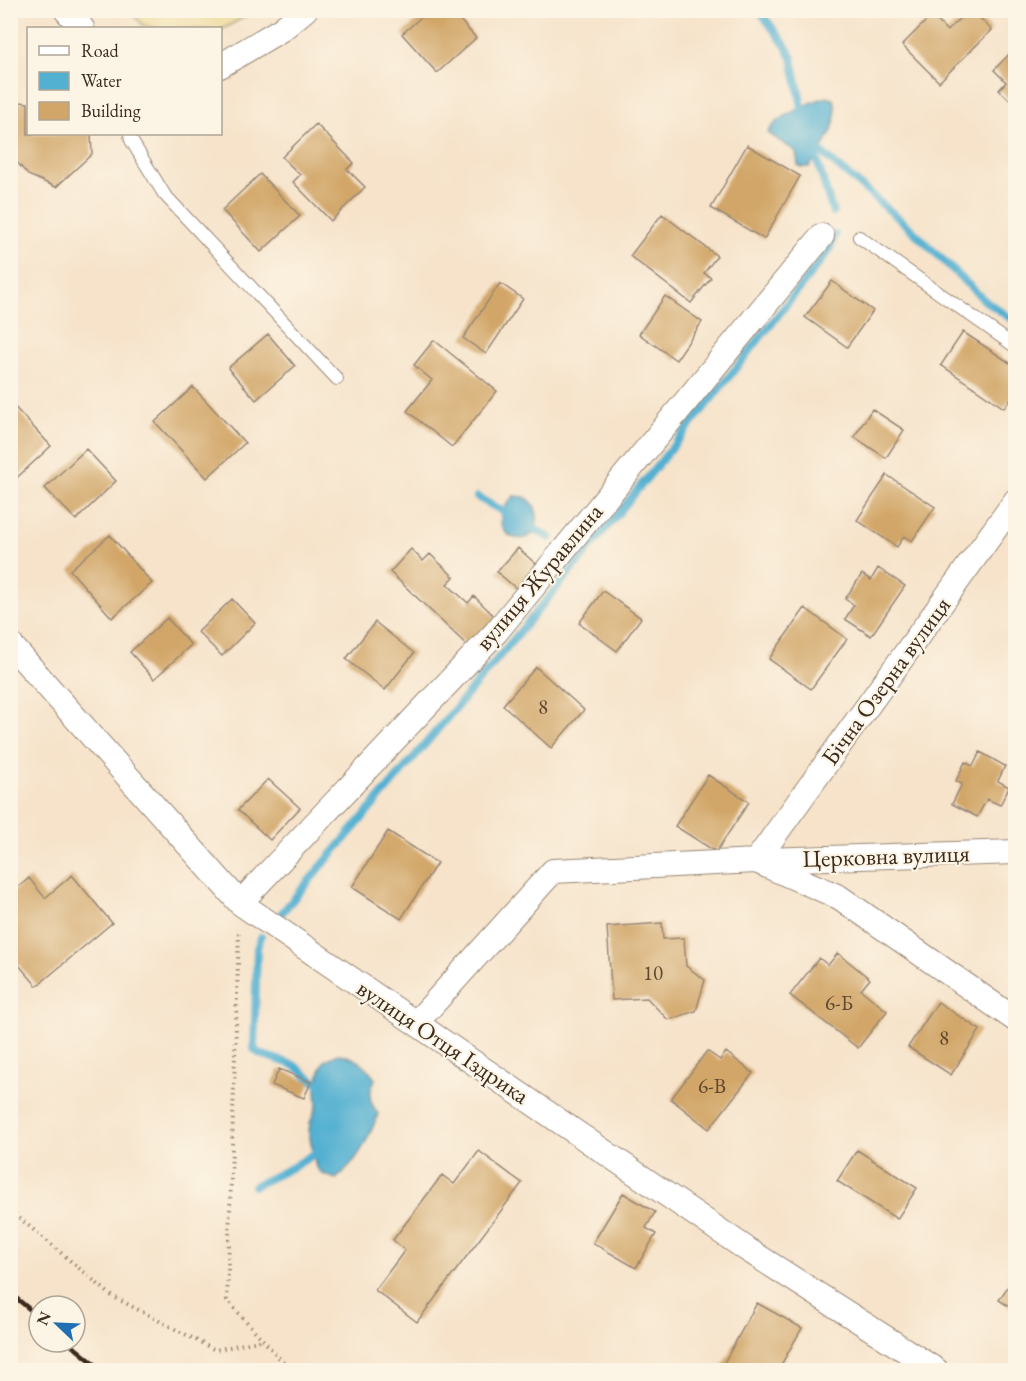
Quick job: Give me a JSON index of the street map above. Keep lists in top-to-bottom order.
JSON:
{
  "streets": {
    "street": [
      "вулиця Журавлина",
      "Бічна Озерна вулиця",
      "Церковна вулиця",
      "вулиця Отця Іздрика"
    ]
  },
  "crossings": [
    ["вулиця Журавлина", "вулиця Отця Іздрика"],
    ["Бічна Озерна вулиця", "Церковна вулиця"],
    ["Церковна вулиця", "вулиця Отця Іздрика"]
  ],
  "house_numbers": [
    "8",
    "10",
    "6-Б",
    "8",
    "6-В"
  ],
  "legend": ["Road", "Water", "Building"],
  "north": "top left"
}
